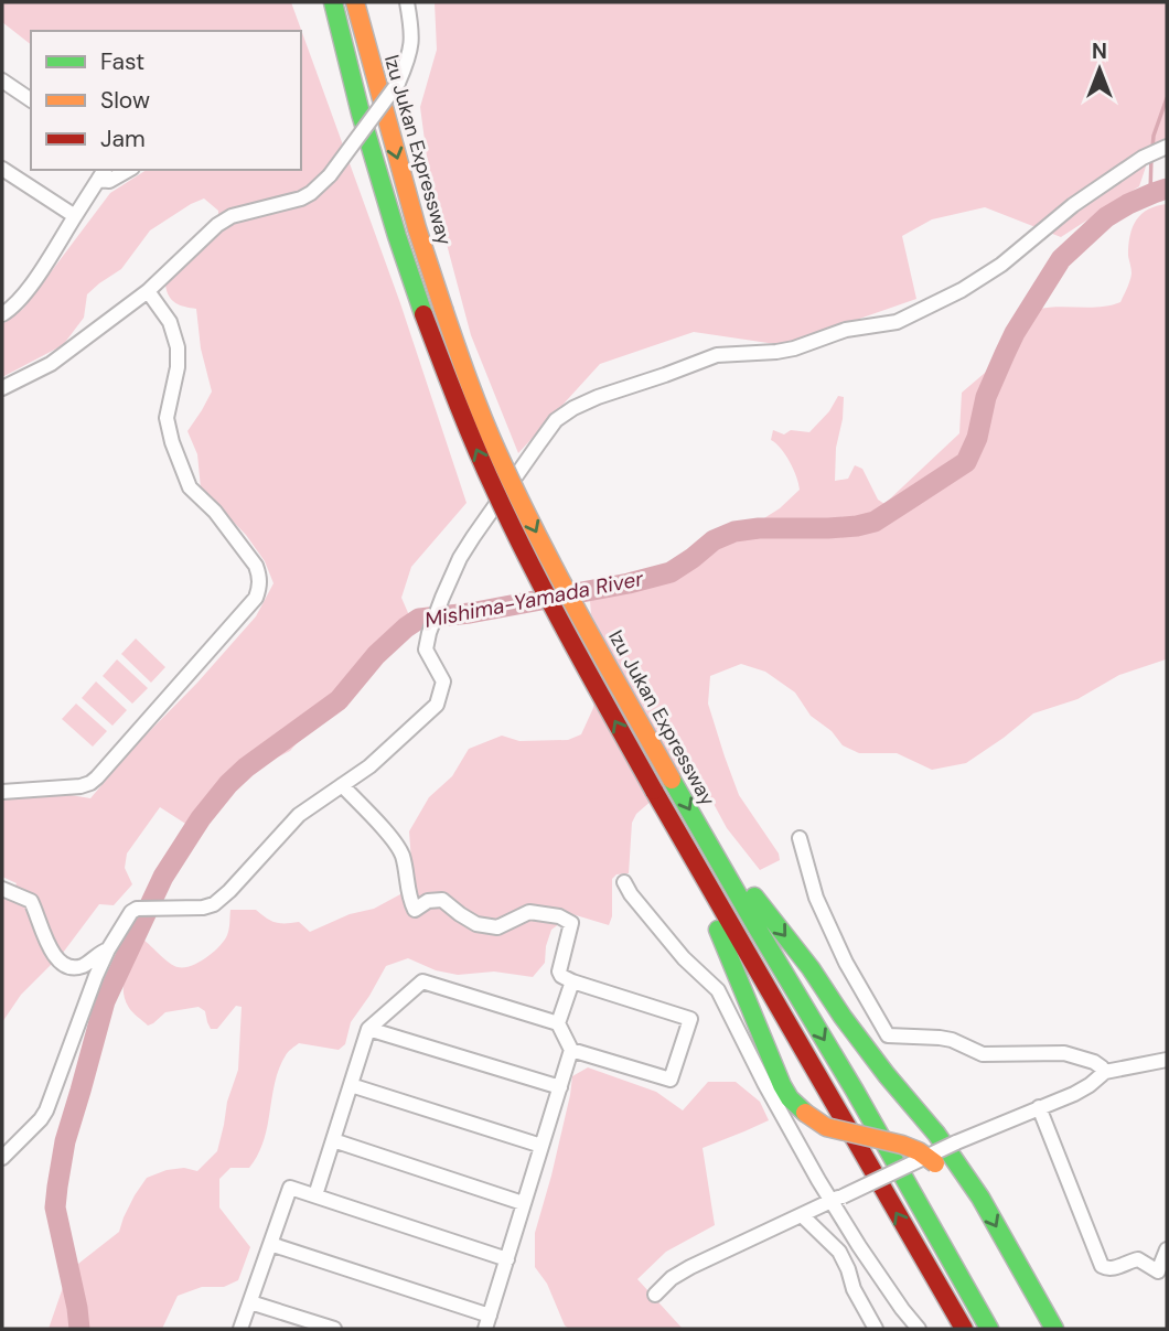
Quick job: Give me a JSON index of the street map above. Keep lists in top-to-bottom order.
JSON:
{
  "streets": {
    "highway": ["Izu Jukan Expressway"]
  },
  "water": ["Mishima-Yamada River"],
  "legend": ["Fast", "Slow", "Jam"],
  "north": "top"
}
